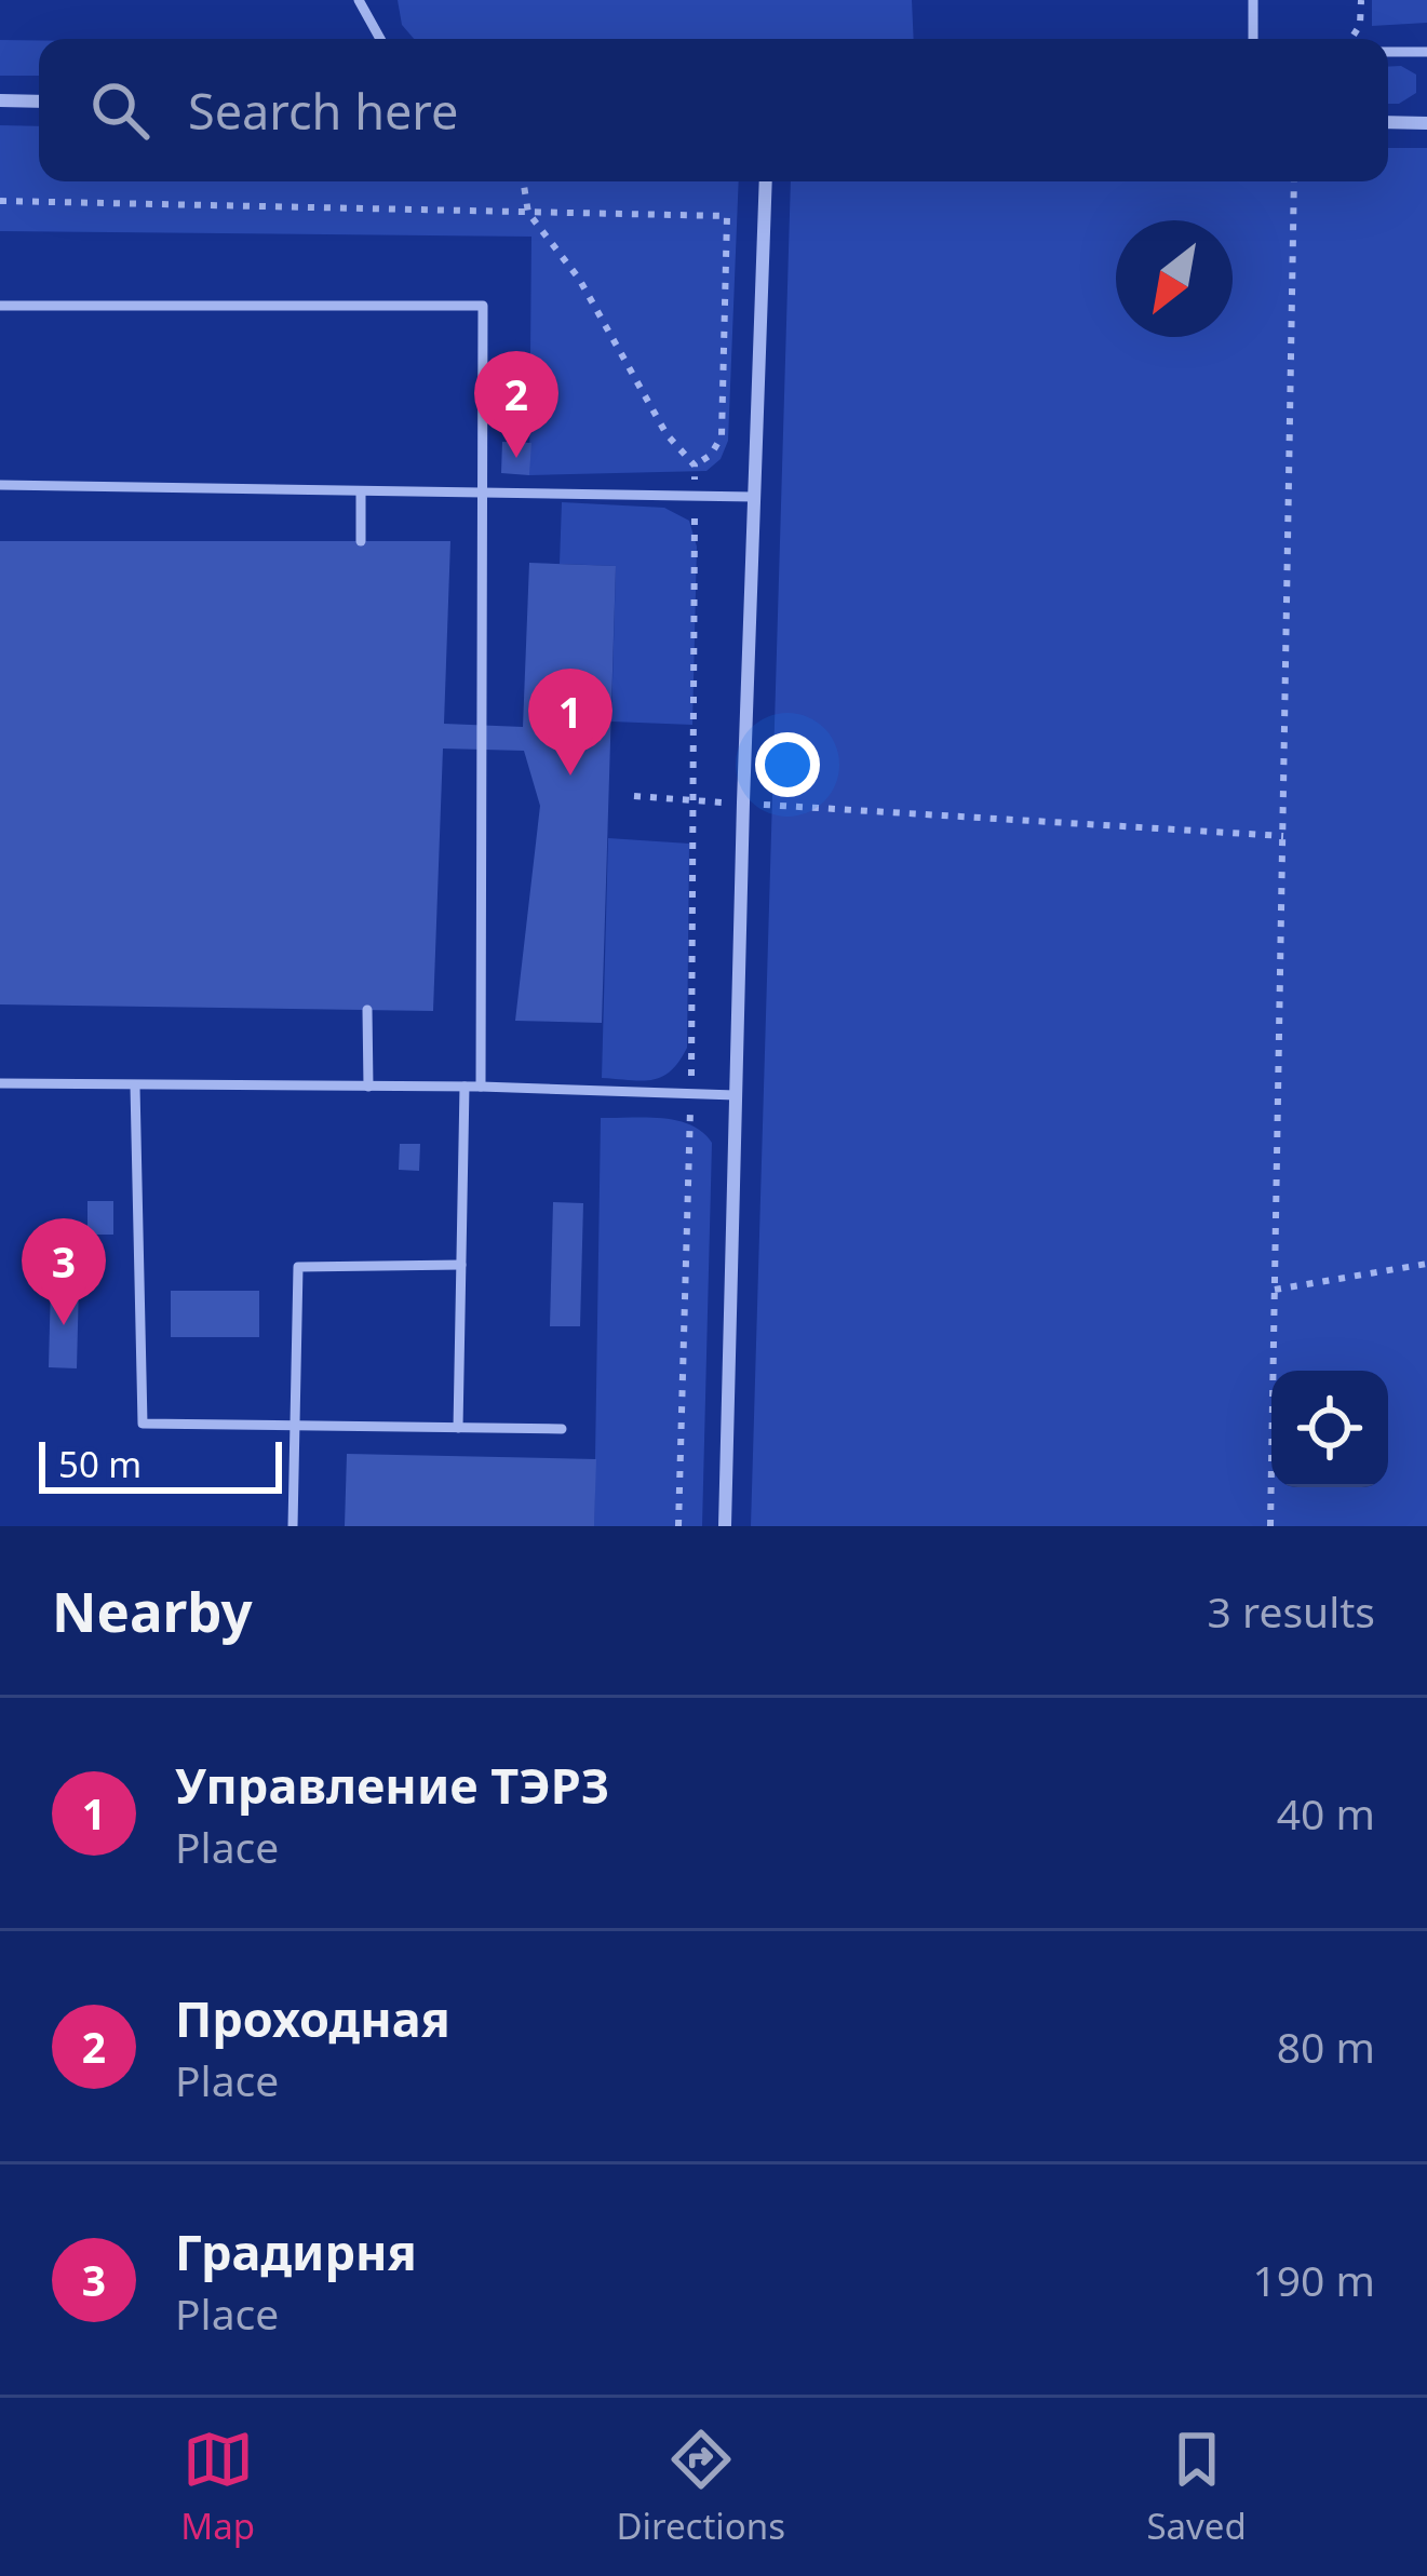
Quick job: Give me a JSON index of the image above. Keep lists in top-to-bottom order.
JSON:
{
  "scale_bar": "50 m",
  "north": "bottom left",
  "page": {
    "search": "Search here",
    "pins": ["2", "1", "3"],
    "scale": "50 m",
    "heading": ["Nearby", "3 results"],
    "list": [
      {
        "mark": "1",
        "name": "Управление ТЭРЗ",
        "note": "Place",
        "value": "40 m"
      },
      {
        "mark": "2",
        "name": "Проходная",
        "note": "Place",
        "value": "80 m"
      },
      {
        "mark": "3",
        "name": "Градирня",
        "note": "Place",
        "value": "190 m"
      }
    ],
    "nav": ["Map", "Directions", "Saved"]
  }
}
